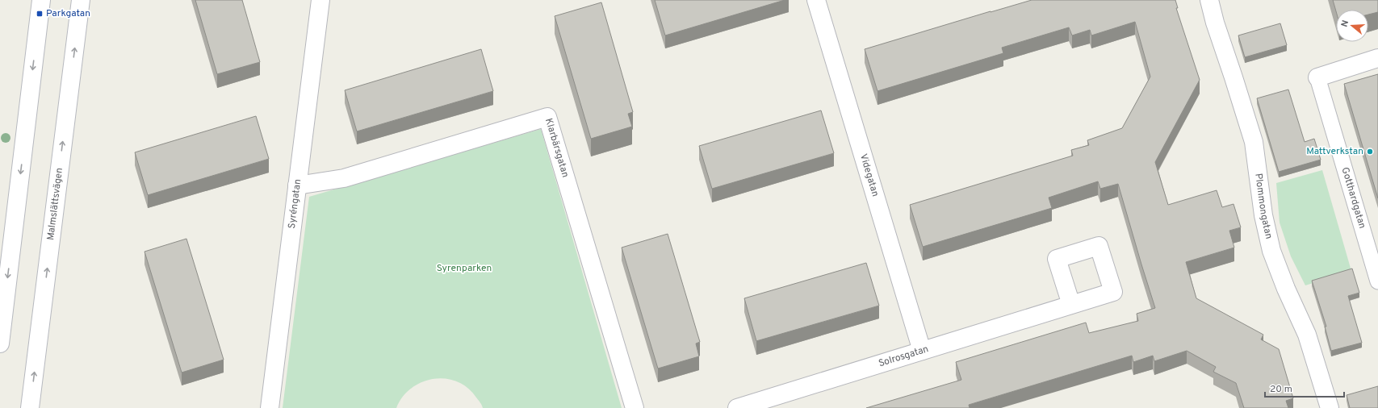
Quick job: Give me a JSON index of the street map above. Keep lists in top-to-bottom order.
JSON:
{
  "streets": {
    "street": [
      "Klarbärsgatan",
      "Videgatan",
      "Malmslättsvägen",
      "Syréngatan",
      "Plommongatan",
      "Solrosgatan"
    ],
    "lane": ["Gotthardgatan"]
  },
  "crossings": [
    ["Klarbärsgatan", "Syréngatan"],
    ["Videgatan", "Solrosgatan"]
  ],
  "parks": ["Syrenparken"],
  "places": {
    "transit": ["Parkgatan"],
    "other": ["Mattverkstan"]
  },
  "scale_bar": "20 m",
  "north": "left"
}
